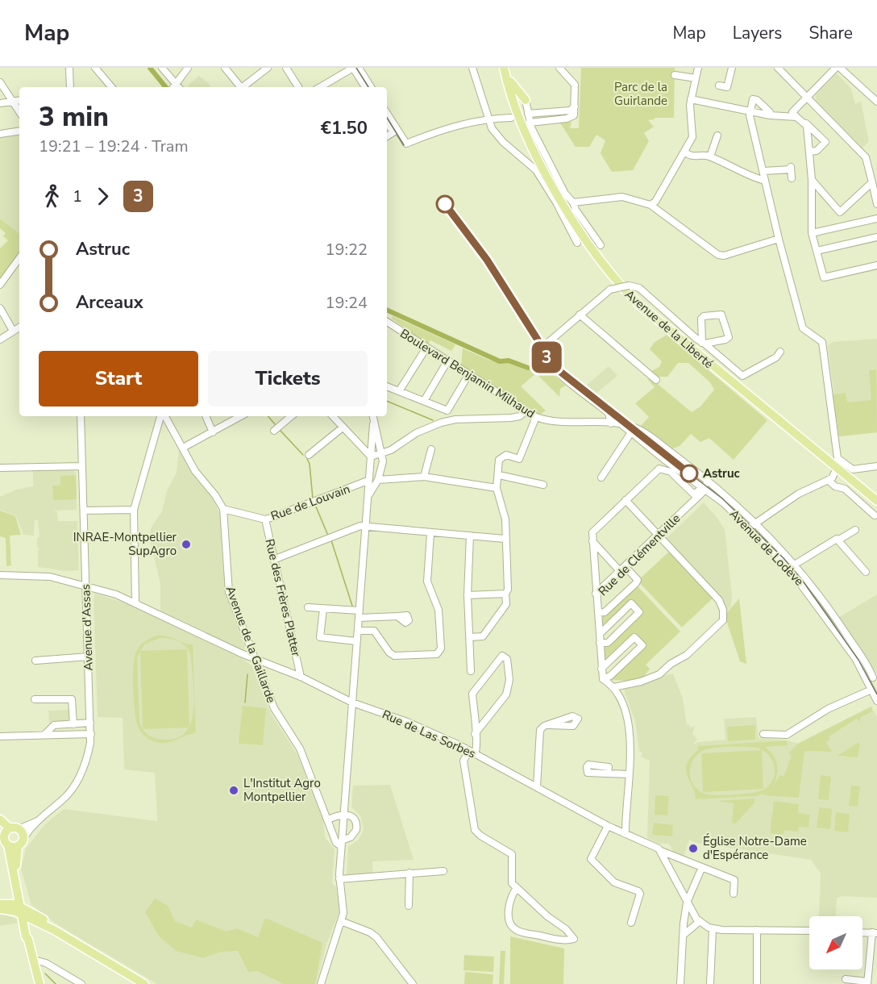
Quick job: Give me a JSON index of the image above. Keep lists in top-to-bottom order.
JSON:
{
  "streets": {
    "main road": ["Avenue de la Liberté"],
    "street": [
      "Boulevard Benjamin Milhaud",
      "Rue de Louvain",
      "Avenue de Lodève",
      "Rue de Clémentville",
      "Rue des Frères Platter",
      "Avenue d'Assas",
      "Avenue de la Gaillarde",
      "Rue de Las Sorbes"
    ]
  },
  "crossings": [
    ["Boulevard Benjamin Milhaud", "Avenue de Lodève"],
    ["Rue de Louvain", "Rue des Frères Platter"],
    ["Rue de Louvain", "Avenue de la Gaillarde"],
    ["Avenue de Lodève", "Rue de Clémentville"],
    ["Rue des Frères Platter", "Rue de Las Sorbes"],
    ["Avenue d'Assas", "Rue de Las Sorbes"],
    ["Avenue de la Gaillarde", "Rue de Las Sorbes"]
  ],
  "parks": ["Parc de la Guirlande"],
  "places": [
    "Astruc",
    "INRAE-Montpellier SupAgro",
    "L'Institut Agro Montpellier",
    "Église Notre-Dame d'Espérance"
  ],
  "lines": ["tram line 3"],
  "north": "bottom left",
  "page": {
    "header": "Map",
    "nav": ["Map", "Layers", "Share"],
    "on_map": "3",
    "heading": ["3 min", "19:21 – 19:24 · Tram", "€1.50"],
    "legs": ["1", "3"],
    "list": [
      {
        "name": "Astruc",
        "value": "19:22"
      },
      {
        "name": "Arceaux",
        "value": "19:24"
      }
    ],
    "buttons": ["Start", "Tickets"]
  }
}
